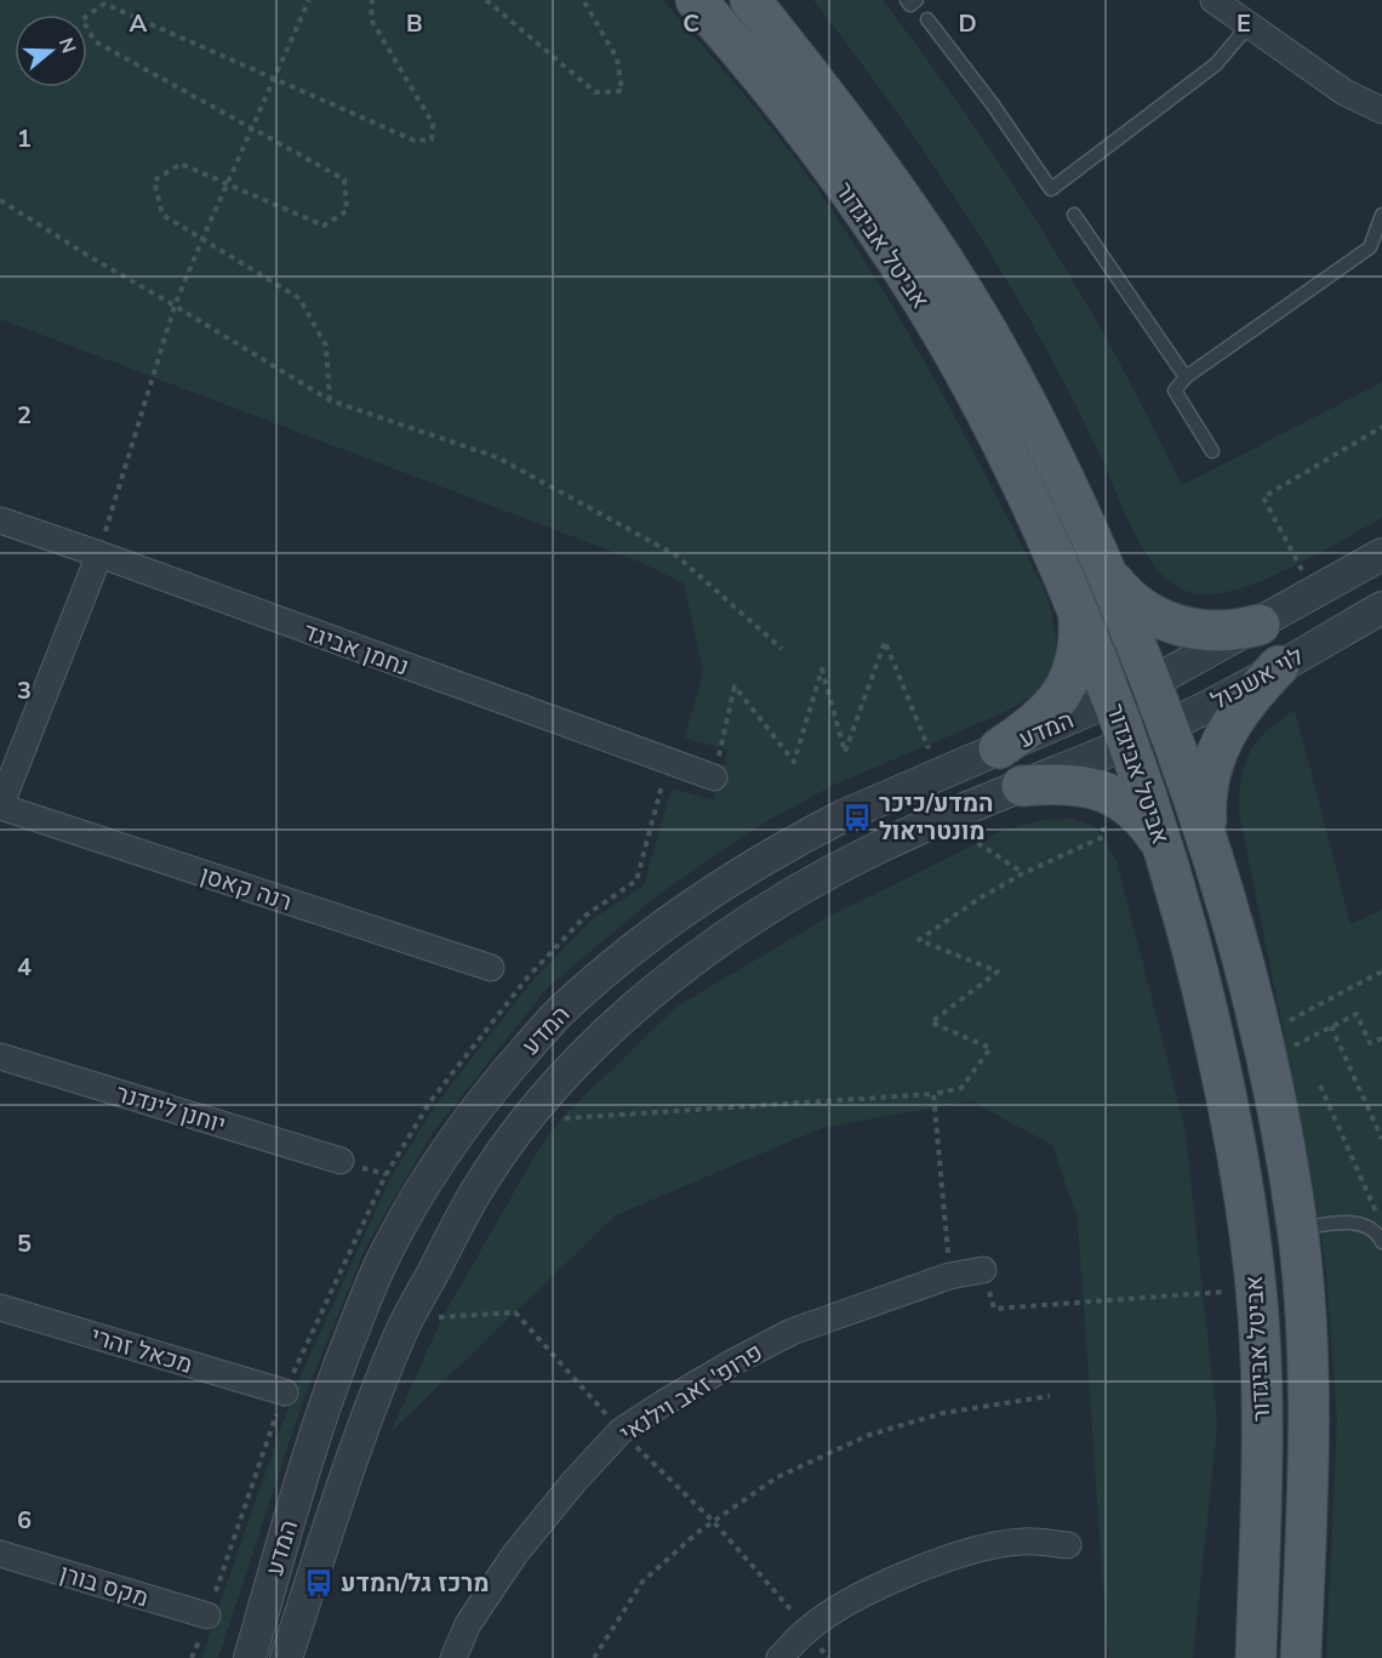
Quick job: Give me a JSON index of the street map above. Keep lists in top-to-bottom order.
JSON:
{
  "streets": {
    "main road": ["אביטל אביגדור"],
    "street": [
      "נחמן אביגד",
      "לוי אשכול",
      "המדע",
      "רנה קאסן",
      "יוחנן לינדנר",
      "מכאל זהרי",
      "פרופ' זאב וילנאי",
      "מקס בורן"
    ]
  },
  "crossings": [
    ["אביטל אביגדור", "לוי אשכול"],
    ["אביטל אביגדור", "המדע"],
    ["לוי אשכול", "המדע"]
  ],
  "places": {
    "bus stop": ["המדע/כיכר מונטריאול", "מרכז גל/המדע"]
  },
  "north": "right",
  "grid": {
    "columns": [
      "A",
      "B",
      "C",
      "D",
      "E"
    ],
    "rows": [
      "1",
      "2",
      "3",
      "4",
      "5",
      "6"
    ]
  }
}
